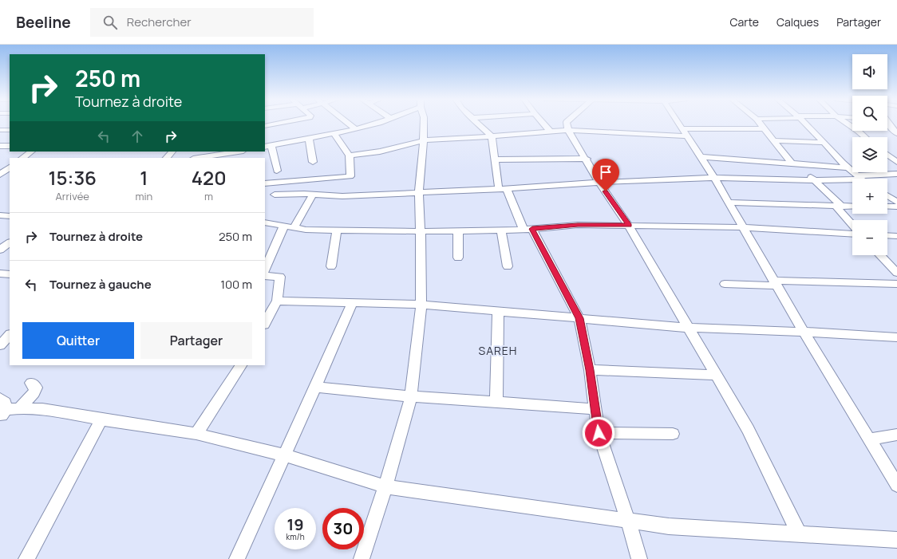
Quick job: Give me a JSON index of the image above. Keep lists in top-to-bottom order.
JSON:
{
  "districts": ["SAREH"],
  "page": {
    "header": "Beeline",
    "search": "Rechercher",
    "nav": ["Carte", "Calques", "Partager"],
    "map_buttons": ["+", "−"],
    "turn": ["250 m", "Tournez à droite"],
    "eta": [
      "15:36",
      "Arrivée",
      "1",
      "min",
      "420",
      "m"
    ],
    "list": [
      {
        "name": "Tournez à droite",
        "value": "250 m"
      },
      {
        "name": "Tournez à gauche",
        "value": "100 m"
      }
    ],
    "buttons": ["Quitter", "Partager"],
    "speed": "19 km/h",
    "limit": "30"
  }
}
